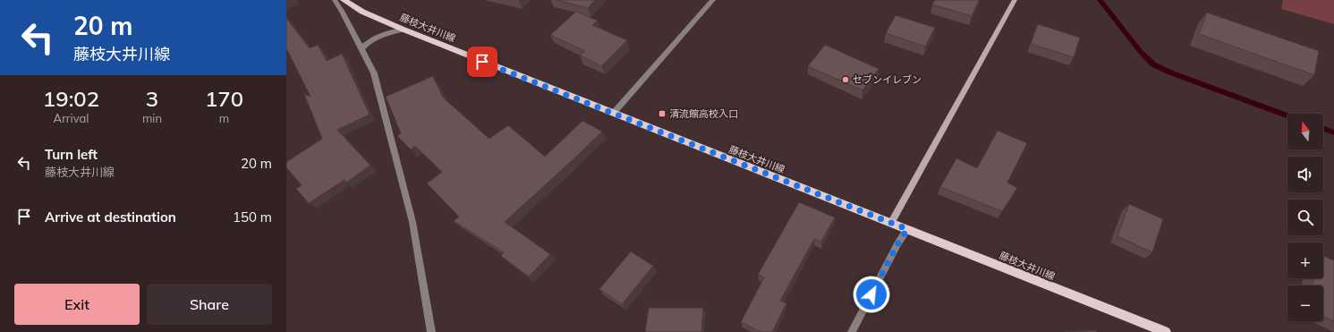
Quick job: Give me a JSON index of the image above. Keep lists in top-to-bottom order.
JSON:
{
  "streets": {
    "main road": ["藤枝大井川線"]
  },
  "places": {
    "other": ["セブンイレブン"],
    "transit": ["清流館高校入口"]
  },
  "north": "top",
  "page": {
    "turn": ["20 m", "藤枝大井川線"],
    "eta": [
      "19:02",
      "Arrival",
      "3",
      "min",
      "170",
      "m"
    ],
    "map_buttons": ["+", "−"],
    "list": [
      {
        "name": "Turn left",
        "note": "藤枝大井川線",
        "value": "20 m"
      },
      {
        "name": "Arrive at destination",
        "value": "150 m"
      }
    ],
    "buttons": ["Exit", "Share"]
  }
}
